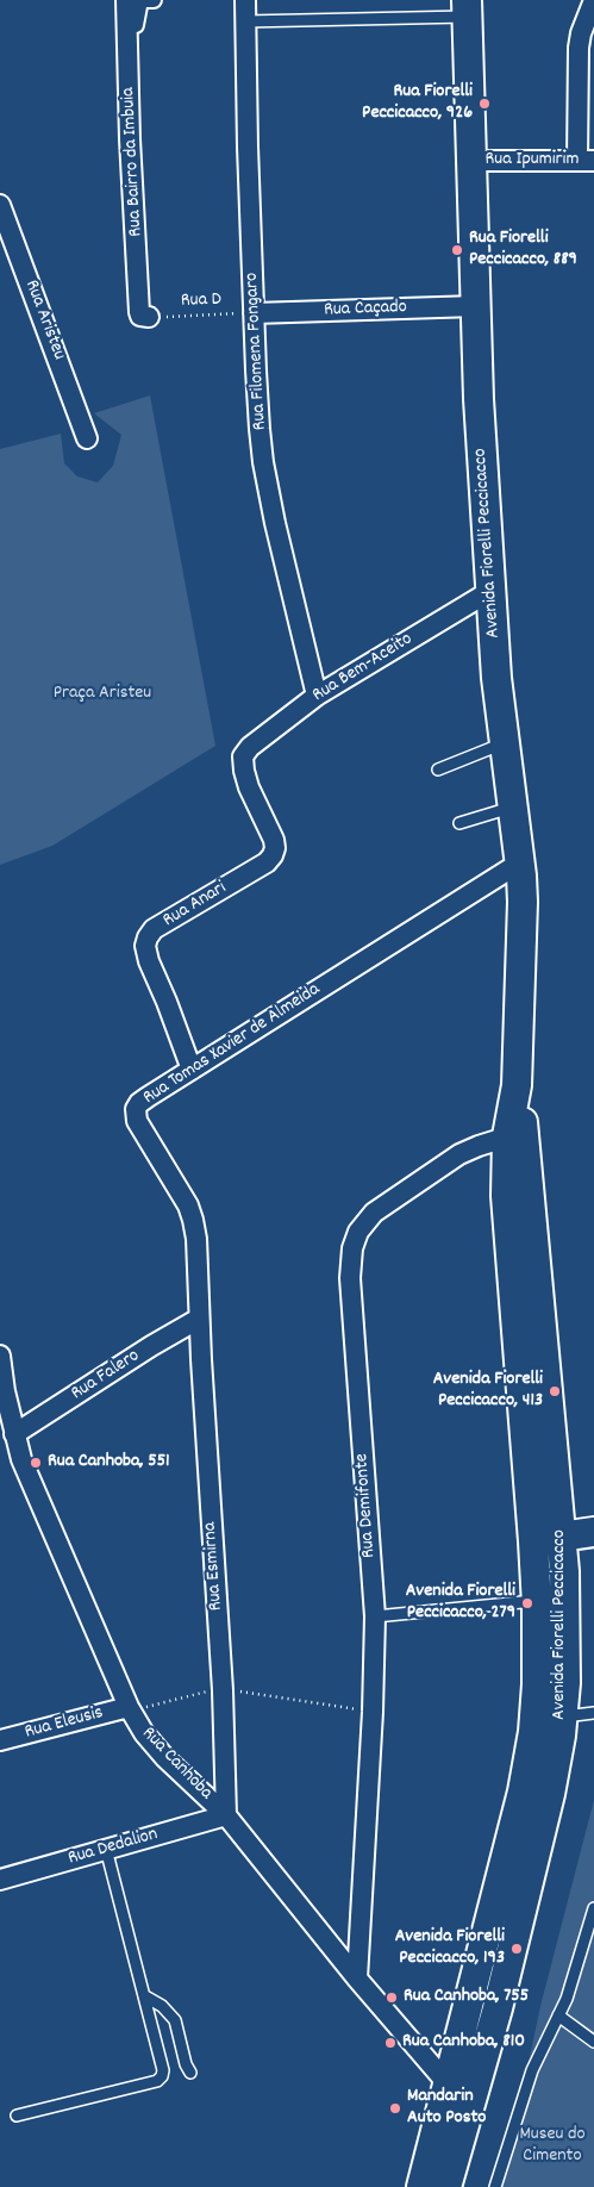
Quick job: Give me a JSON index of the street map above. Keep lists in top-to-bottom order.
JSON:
{
  "streets": {
    "main road": ["Avenida Fiorelli Peccicacco"],
    "street": [
      "Rua Ipumirim",
      "Rua Bairro da Imbuia",
      "Rua Caçado",
      "Rua Aristeu",
      "Rua Filomena Fongaro",
      "Rua Bem-Aceito",
      "Rua Anari",
      "Rua Tomas Xavier de Almeida",
      "Rua Falero",
      "Rua Demifonte",
      "Rua Esmirna",
      "Rua Eleusis",
      "Rua Canhoba",
      "Rua Dedalion"
    ],
    "path": ["Rua D"]
  },
  "crossings": [
    ["Rua Ipumirim", "Avenida Fiorelli Peccicacco"],
    ["Rua Bairro da Imbuia", "Rua D"],
    ["Rua D", "Rua Caçado"],
    ["Rua D", "Rua Filomena Fongaro"],
    ["Rua Caçado", "Rua Filomena Fongaro"],
    ["Rua Caçado", "Avenida Fiorelli Peccicacco"],
    ["Rua Filomena Fongaro", "Rua Bem-Aceito"],
    ["Avenida Fiorelli Peccicacco", "Rua Bem-Aceito"],
    ["Avenida Fiorelli Peccicacco", "Rua Tomas Xavier de Almeida"],
    ["Avenida Fiorelli Peccicacco", "Rua Demifonte"],
    ["Avenida Fiorelli Peccicacco", "Rua Canhoba"],
    ["Rua Bem-Aceito", "Rua Anari"],
    ["Rua Anari", "Rua Tomas Xavier de Almeida"],
    ["Rua Tomas Xavier de Almeida", "Rua Falero"],
    ["Rua Tomas Xavier de Almeida", "Rua Esmirna"],
    ["Rua Falero", "Rua Esmirna"],
    ["Rua Falero", "Rua Canhoba"],
    ["Rua Demifonte", "Rua Canhoba"],
    ["Rua Esmirna", "Rua Canhoba"],
    ["Rua Esmirna", "Rua Dedalion"],
    ["Rua Eleusis", "Rua Canhoba"],
    ["Rua Canhoba", "Rua Dedalion"]
  ],
  "parks": ["Praça Aristeu", "Museu do Cimento"],
  "places": [
    "Rua Fiorelli Peccicacco, 926",
    "Rua Fiorelli Peccicacco, 889",
    "Avenida Fiorelli Peccicacco, 413",
    "Rua Canhoba, 551",
    "Avenida Fiorelli Peccicacco, 279",
    "Avenida Fiorelli Peccicacco, 193",
    "Rua Canhoba, 755",
    "Rua Canhoba, 810",
    "Mandarin Auto Posto"
  ]
}
